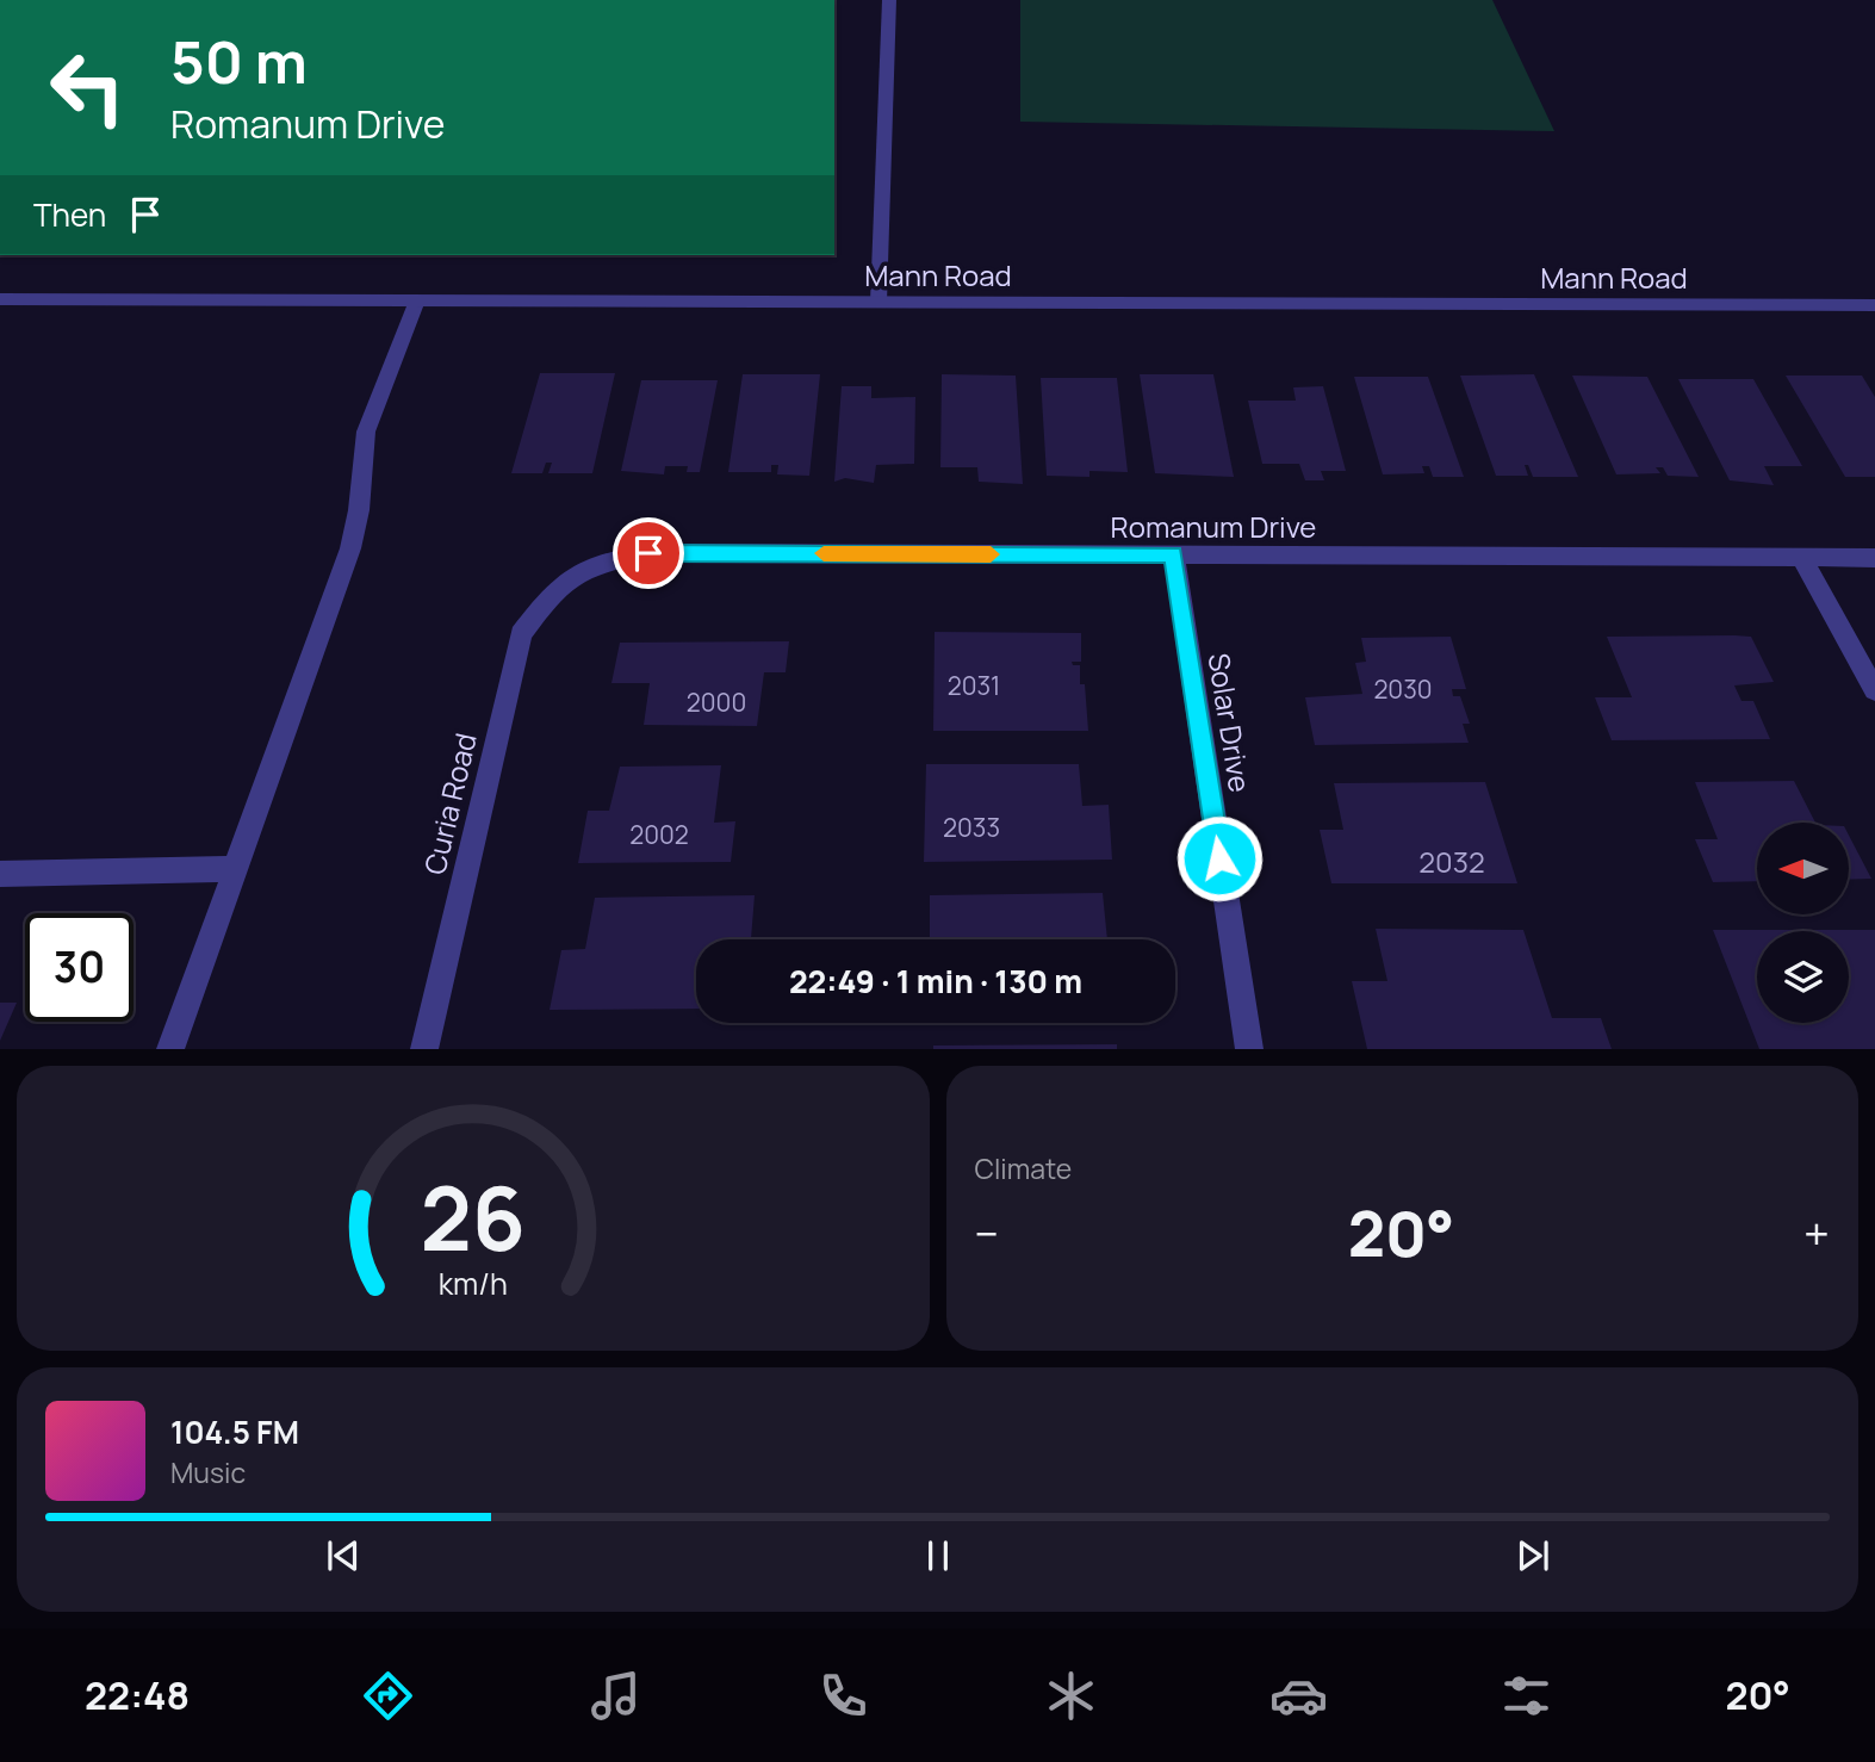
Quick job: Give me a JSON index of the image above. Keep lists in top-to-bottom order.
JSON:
{
  "streets": {
    "street": [
      "Mann Road",
      "Romanum Drive",
      "Solar Drive",
      "Curia Road"
    ]
  },
  "crossings": [
    ["Romanum Drive", "Solar Drive"],
    ["Romanum Drive", "Curia Road"]
  ],
  "house_numbers": [
    "2031",
    "2030",
    "2000",
    "2033",
    "2002",
    "2032"
  ],
  "north": "left",
  "page": {
    "turn": ["50 m", "Romanum Drive"],
    "then": "Then",
    "limit": "30",
    "trip": "22:49 · 1 min · 130 m",
    "tile": "Climate",
    "heat": ["−", "20°", "+"],
    "song": ["104.5 FM", "Music"],
    "tabs": ["22:48", "20°"],
    "gauge": ["26", "km/h"]
  }
}
